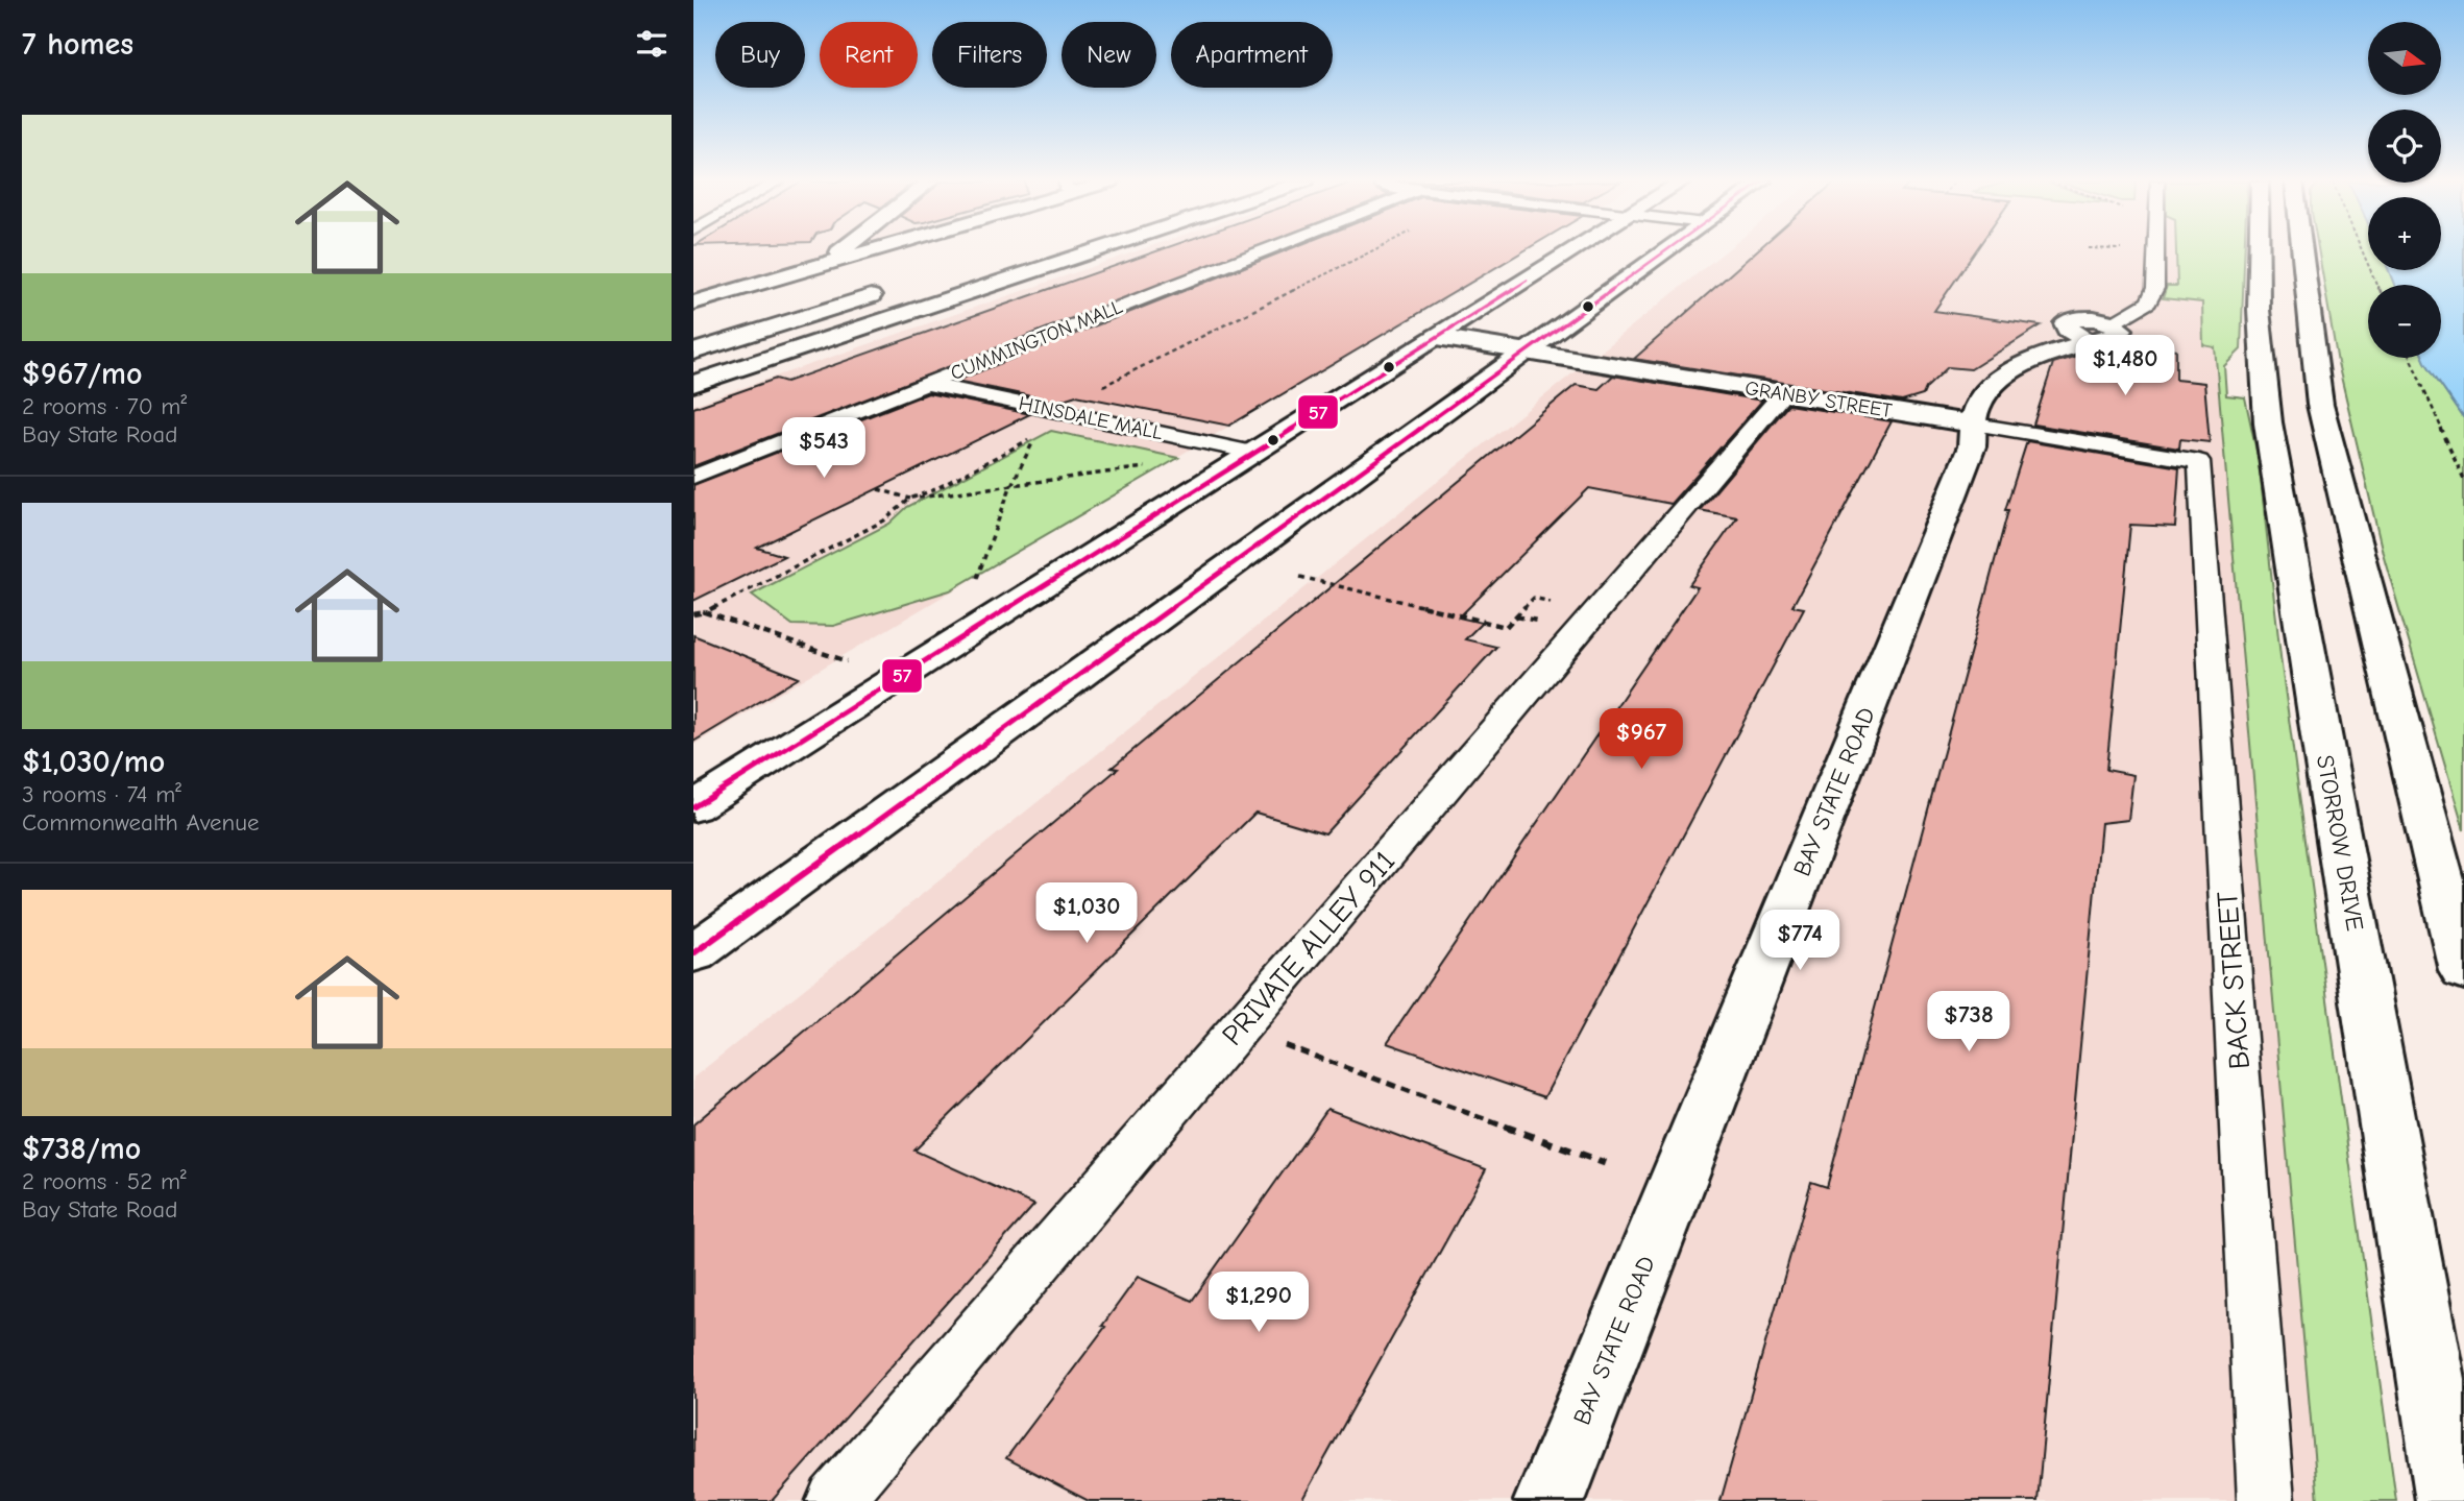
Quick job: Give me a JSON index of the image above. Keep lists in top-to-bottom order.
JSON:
{
  "streets": {
    "main road": ["GRANBY STREET", "BAY STATE ROAD", "STORROW DRIVE"],
    "lane": [
      "CUMMINGTON MALL",
      "HINSDALE MALL",
      "PRIVATE ALLEY 911",
      "BACK STREET"
    ]
  },
  "crossings": [
    ["CUMMINGTON MALL", "HINSDALE MALL"],
    ["GRANBY STREET", "BAY STATE ROAD"],
    ["GRANBY STREET", "PRIVATE ALLEY 911"],
    ["GRANBY STREET", "BACK STREET"]
  ],
  "lines": ["transit line 57"],
  "north": "right",
  "page": {
    "heading": "7 homes",
    "map_buttons": ["+", "−"],
    "chip": [
      "Buy",
      "Rent",
      "Filters",
      "New",
      "Apartment"
    ],
    "list": [
      {
        "name": "$967/mo",
        "note": "2 rooms · 70 m² · Bay State Road"
      },
      {
        "name": "$1,030/mo",
        "note": "3 rooms · 74 m² · Commonwealth Avenue"
      },
      {
        "name": "$738/mo",
        "note": "2 rooms · 52 m² · Bay State Road"
      }
    ],
    "price": [
      "$1,480",
      "$543",
      "$967",
      "$1,030",
      "$774",
      "$738",
      "$1,290"
    ]
  }
}
